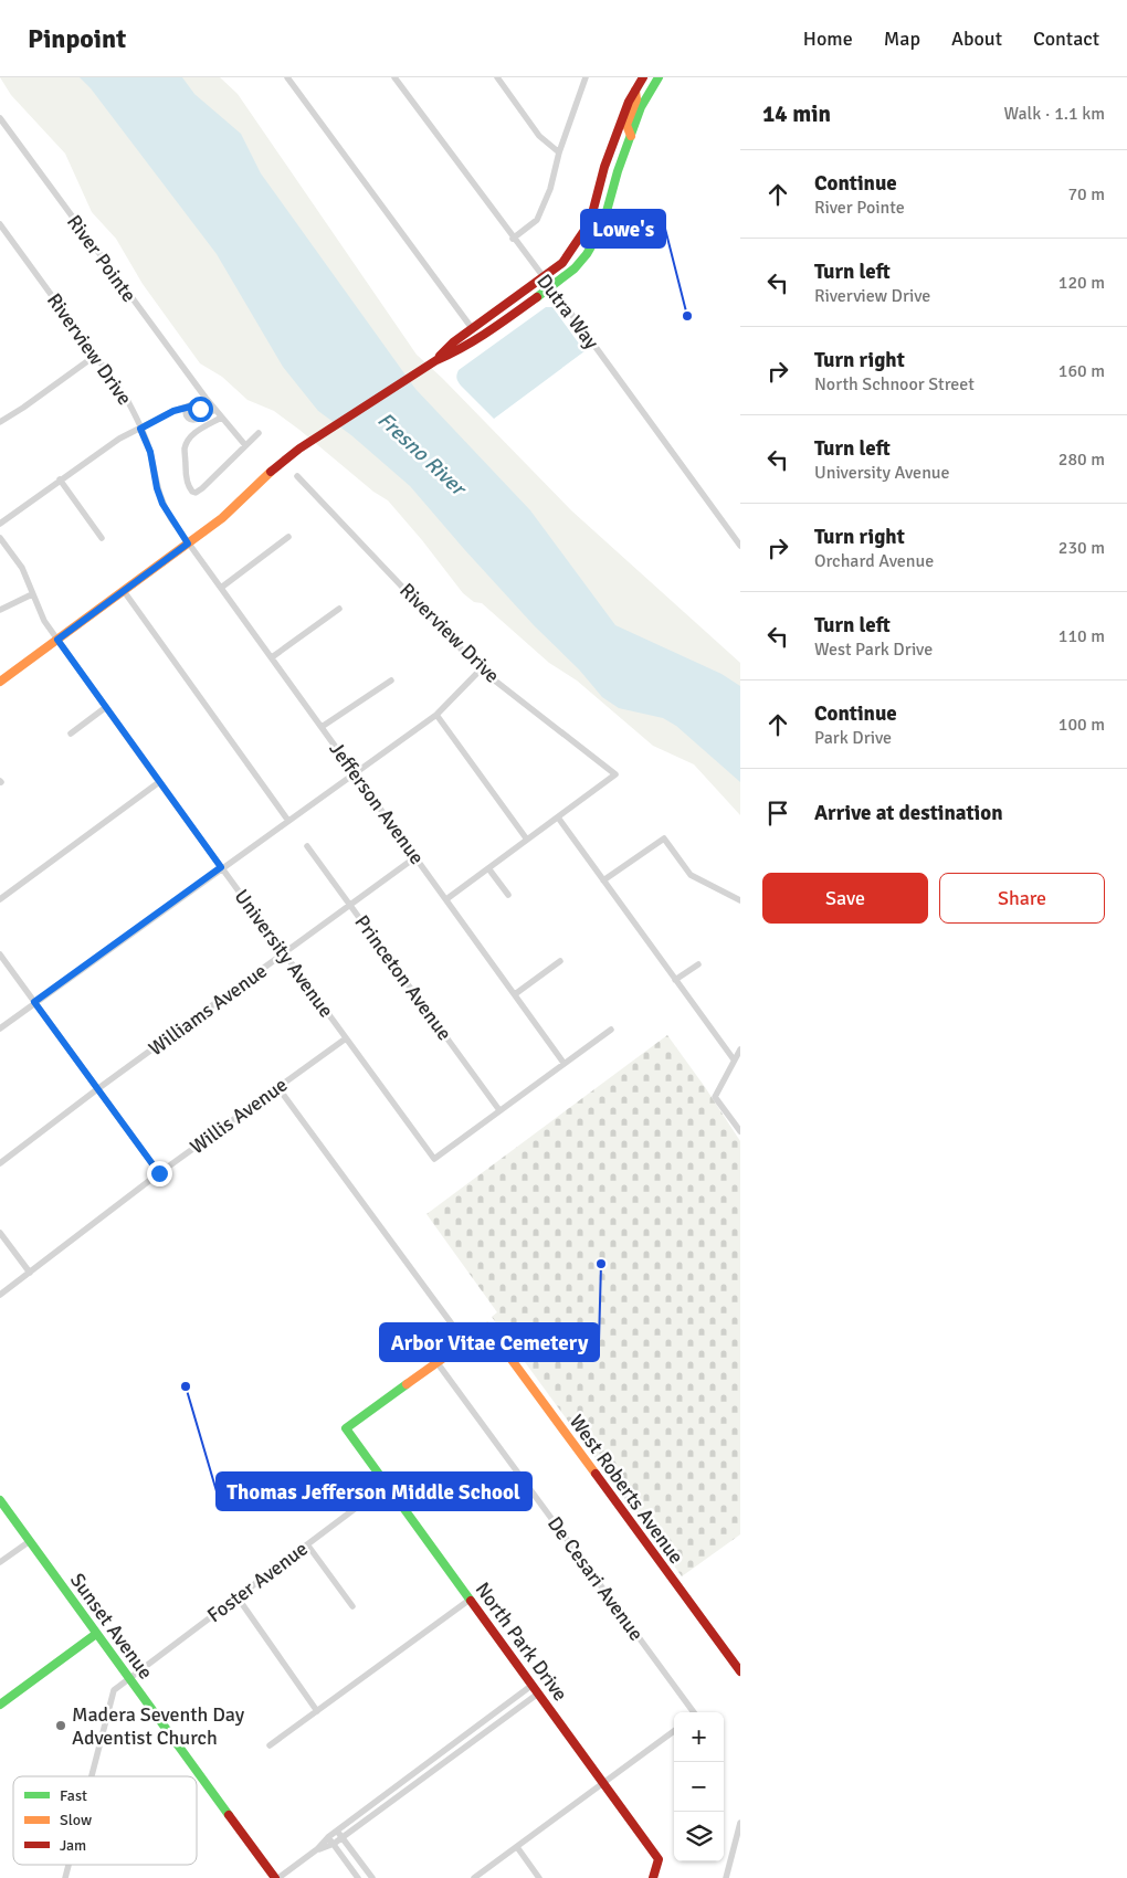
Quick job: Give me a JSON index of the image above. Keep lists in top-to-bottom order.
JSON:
{
  "streets": {
    "street": [
      "River Pointe",
      "Dutra Way",
      "Riverview Drive",
      "Jefferson Avenue",
      "University Avenue",
      "Princeton Avenue",
      "Williams Avenue",
      "Willis Avenue",
      "West Roberts Avenue",
      "De Cesari Avenue",
      "Foster Avenue",
      "Sunset Avenue",
      "North Park Drive"
    ]
  },
  "crossings": [
    ["Riverview Drive", "Jefferson Avenue"],
    ["Jefferson Avenue", "Williams Avenue"],
    ["University Avenue", "Princeton Avenue"],
    ["University Avenue", "Williams Avenue"],
    ["University Avenue", "Willis Avenue"],
    ["Princeton Avenue", "Williams Avenue"],
    ["De Cesari Avenue", "North Park Drive"],
    ["Foster Avenue", "Sunset Avenue"],
    ["Foster Avenue", "North Park Drive"]
  ],
  "water": ["Fresno River"],
  "places": [
    "Lowe's",
    "Arbor Vitae Cemetery",
    "Thomas Jefferson Middle School",
    "Madera Seventh Day Adventist Church"
  ],
  "legend": ["Fast", "Slow", "Jam"],
  "page": {
    "header": "Pinpoint",
    "nav": [
      "Home",
      "Map",
      "About",
      "Contact"
    ],
    "heading": ["14 min", "Walk · 1.1 km"],
    "list": [
      ["Continue", "River Pointe", "70 m"],
      ["Turn left", "Riverview Drive", "120 m"],
      ["Turn right", "North Schnoor Street", "160 m"],
      ["Turn left", "University Avenue", "280 m"],
      ["Turn right", "Orchard Avenue", "230 m"],
      ["Turn left", "West Park Drive", "110 m"],
      ["Continue", "Park Drive", "100 m"],
      "Arrive at destination"
    ],
    "buttons": ["Save", "Share"],
    "map_buttons": ["+", "−"]
  }
}
